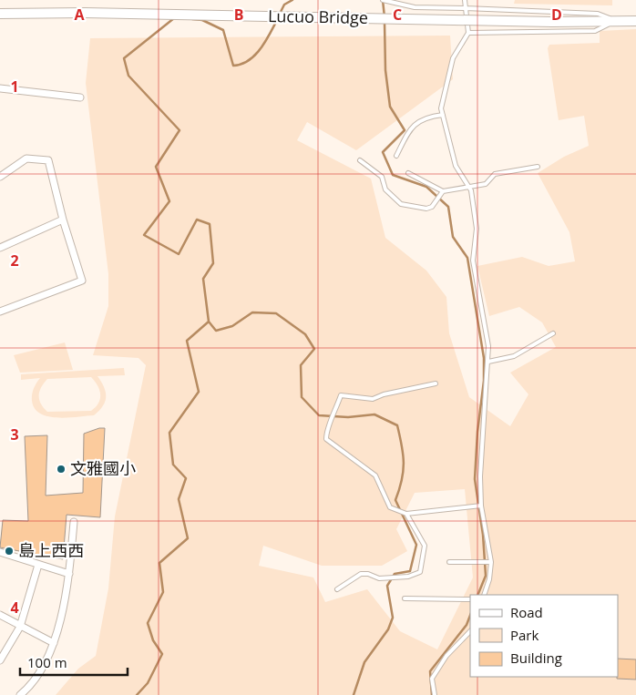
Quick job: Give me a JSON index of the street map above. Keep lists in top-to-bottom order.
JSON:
{
  "streets": {
    "street": ["Lucuo Bridge"]
  },
  "places": ["文雅國小", "島上西西"],
  "legend": ["Road", "Park", "Building"],
  "scale_bar": "100 m",
  "grid": {
    "columns": [
      "A",
      "B",
      "C",
      "D"
    ],
    "rows": [
      "1",
      "2",
      "3",
      "4"
    ]
  }
}
